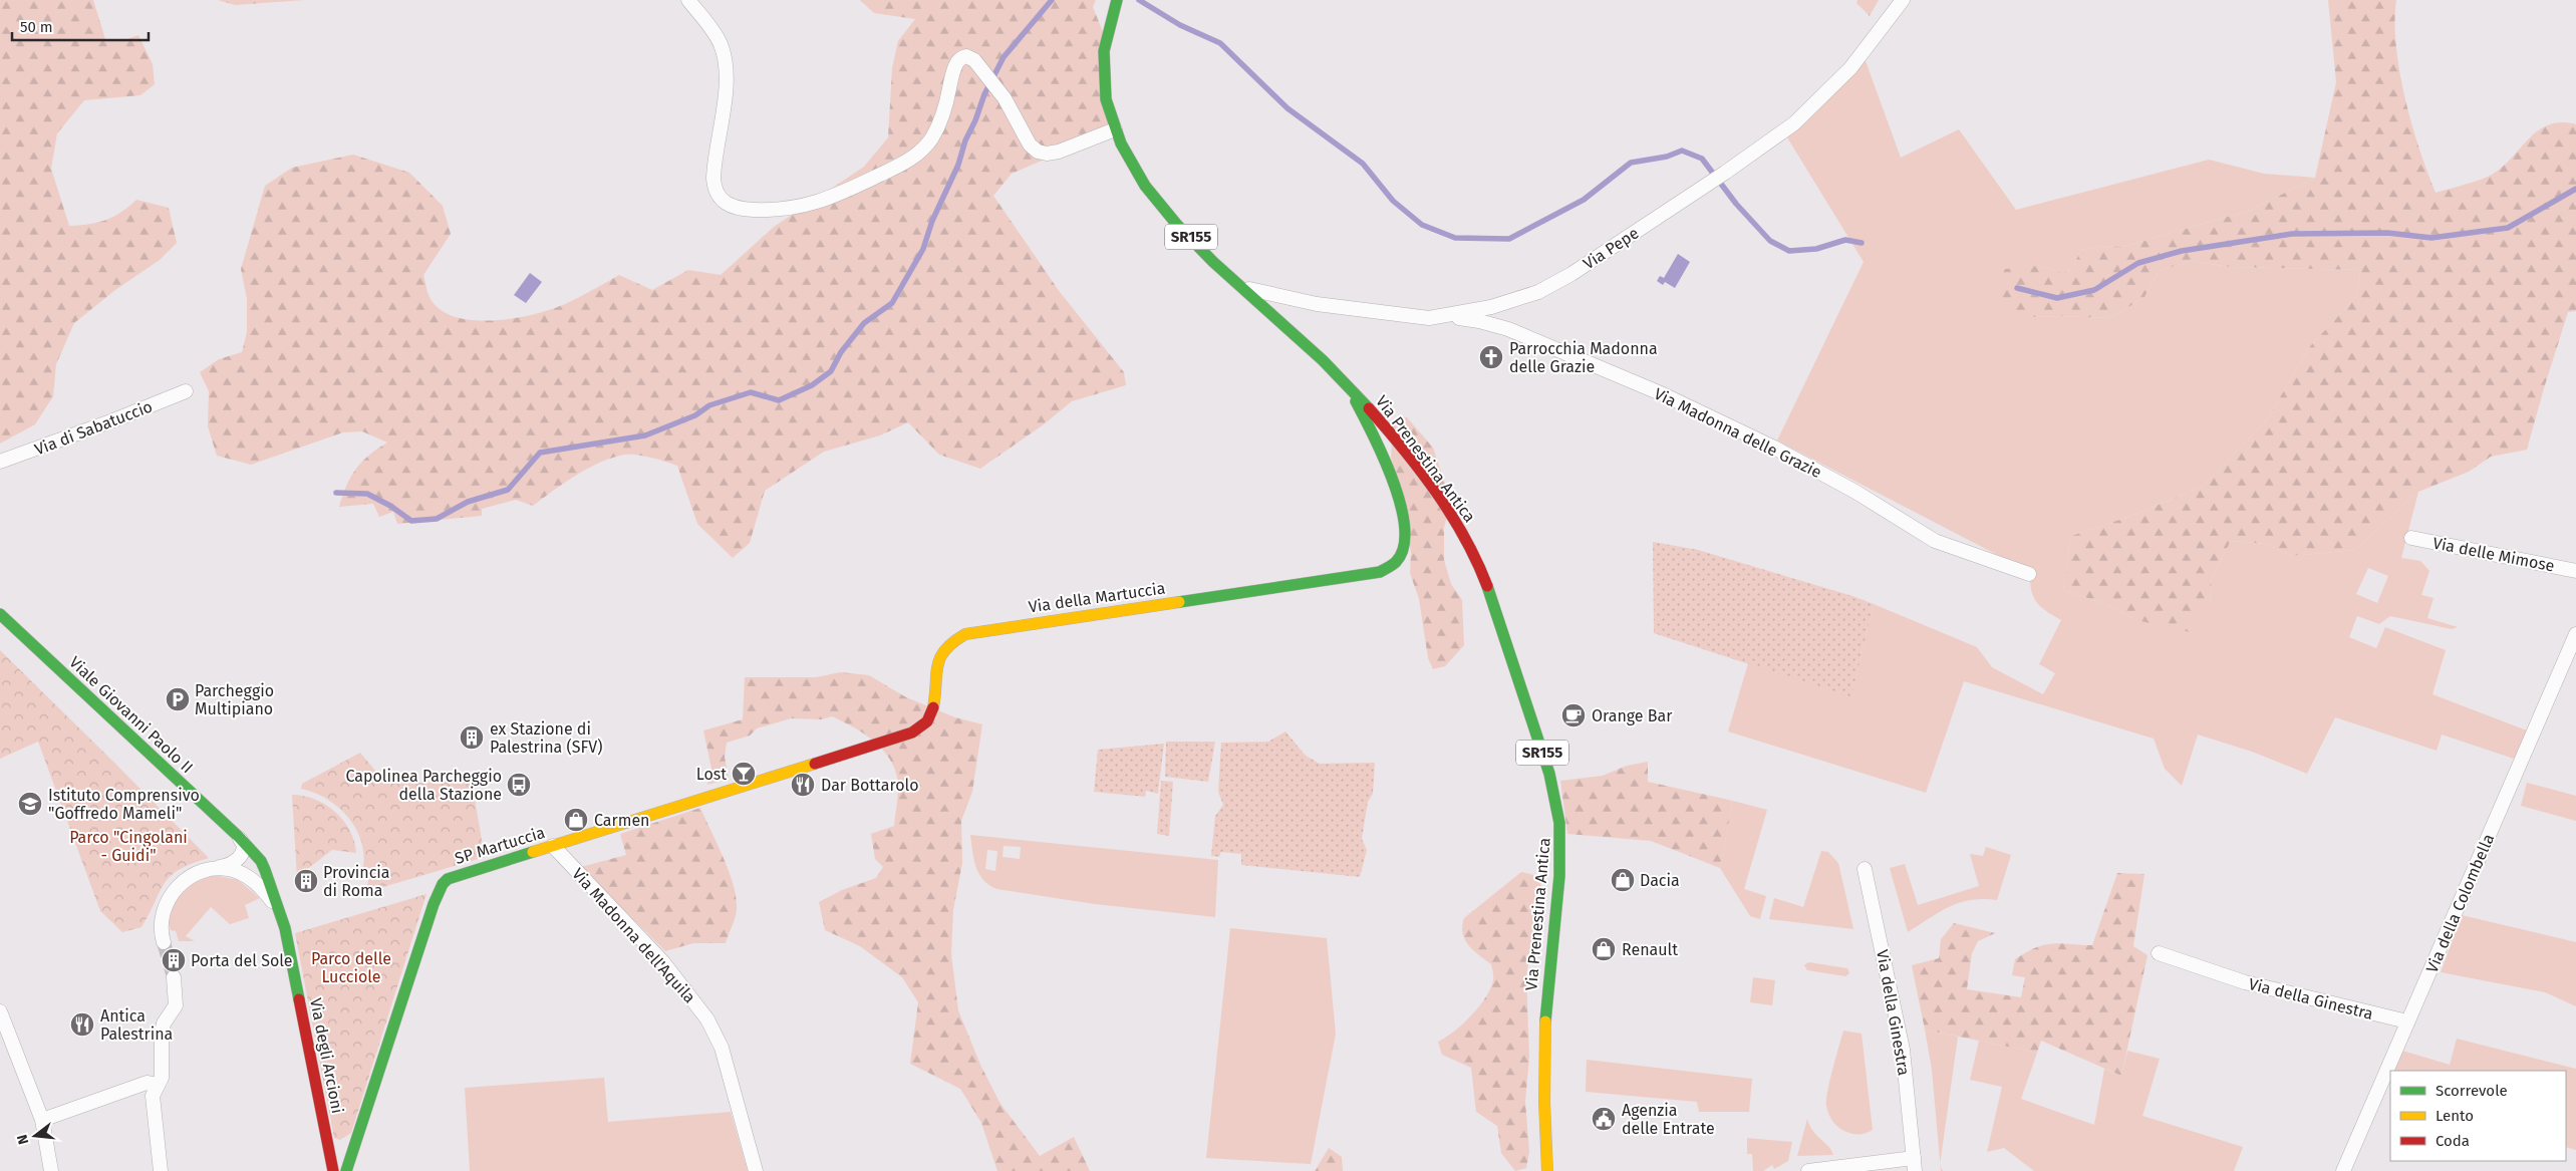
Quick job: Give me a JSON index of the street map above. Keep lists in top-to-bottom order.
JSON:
{
  "streets": {
    "street": [
      "SR155",
      "Via Pepe",
      "Via di Sabatuccio",
      "Via Madonna delle Grazie",
      "Via Prenestina Antica",
      "Via delle Mimose",
      "Via della Martuccia",
      "Viale Giovanni Paolo II",
      "SP Martuccia",
      "Via della Colombella",
      "Via Madonna dell'Aquila",
      "Via della Ginestra",
      "Via degli Arcioni"
    ]
  },
  "crossings": [
    ["Via Pepe", "Via Madonna delle Grazie"],
    ["Via Pepe", "Via Prenestina Antica"],
    ["Via Prenestina Antica", "Via della Martuccia"],
    ["Via della Martuccia", "SP Martuccia"],
    ["Viale Giovanni Paolo II", "Via degli Arcioni"],
    ["SP Martuccia", "Via Madonna dell'Aquila"],
    ["Via della Colombella", "Via della Ginestra"]
  ],
  "parks": ["Parco \"Cingolani - Guidi\"", "Parco delle Lucciole"],
  "places": {
    "church": ["Parrocchia Madonna delle Grazie"],
    "parking": ["Parcheggio Multipiano"],
    "cafe": ["Orange Bar"],
    "building": ["ex Stazione di Palestrina (SFV)", "Provincia di Roma", "Porta del Sole"],
    "bar": ["Lost"],
    "bus stop": ["Capolinea Parcheggio della Stazione"],
    "restaurant": ["Dar Bottarolo", "Antica Palestrina"],
    "school or university": ["Istituto Comprensivo \"Goffredo Mameli\""],
    "shop": ["Carmen", "Dacia", "Renault"],
    "public building": ["Agenzia delle Entrate"]
  },
  "legend": ["Scorrevole", "Lento", "Coda"],
  "scale_bar": "50 m",
  "north": "left"
}
